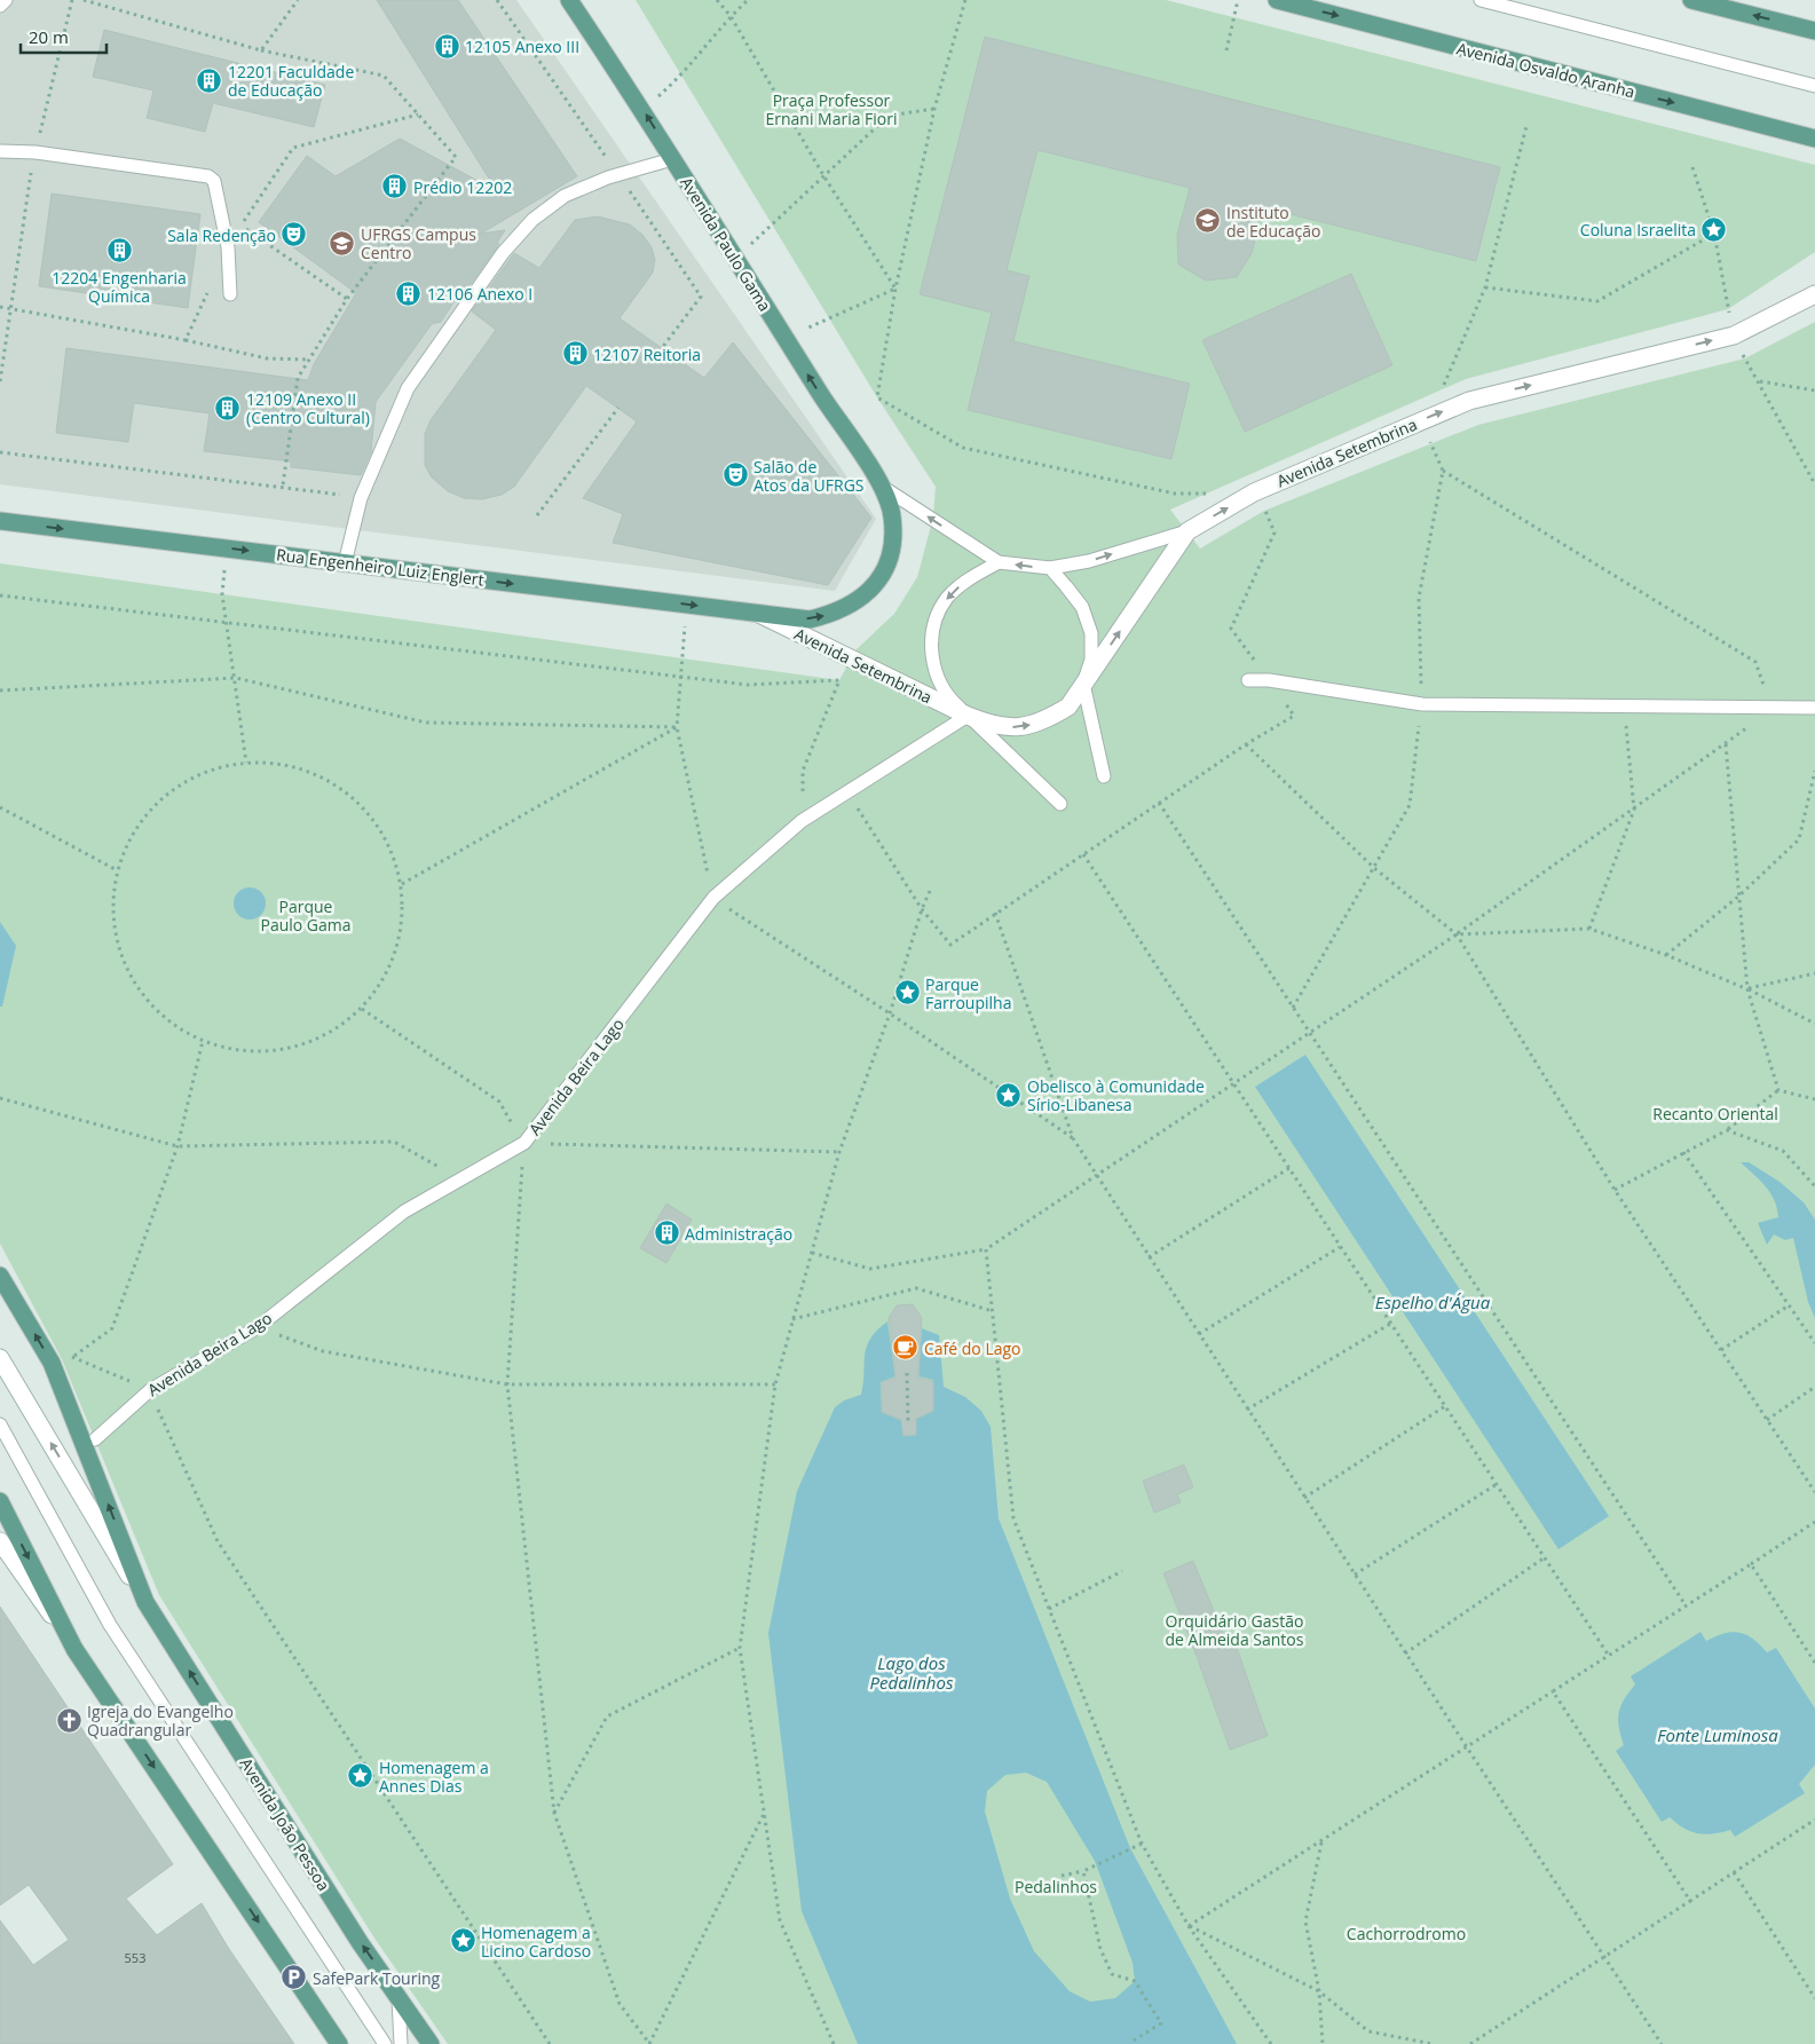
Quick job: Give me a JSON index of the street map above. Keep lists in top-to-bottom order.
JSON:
{
  "streets": {
    "main road": [
      "Avenida Osvaldo Aranha",
      "Avenida Paulo Gama",
      "Rua Engenheiro Luiz Englert",
      "Avenida João Pessoa"
    ],
    "street": ["Avenida Setembrina"],
    "lane": ["Avenida Beira Lago"]
  },
  "crossings": [
    ["Avenida Paulo Gama", "Avenida Setembrina"],
    ["Avenida Paulo Gama", "Rua Engenheiro Luiz Englert"],
    ["Avenida Paulo Gama", "Avenida Beira Lago"],
    ["Avenida Setembrina", "Rua Engenheiro Luiz Englert"],
    ["Avenida Setembrina", "Avenida Beira Lago"]
  ],
  "one_way": ["Avenida Osvaldo Aranha", "Rua Engenheiro Luiz Englert"],
  "water": ["Espelho d'Água", "Lago dos Pedalinhos", "Fonte Luminosa"],
  "parks": [
    "Praça Professor Ernani Maria Fiori",
    "Parque Paulo Gama",
    "Recanto Oriental",
    "Orquidário Gastão de Almeida Santos",
    "Pedalinhos",
    "Cachorrodromo"
  ],
  "places": {
    "building": [
      "12105 Anexo III",
      "12201 Faculdade de Educação",
      "Prédio 12202",
      "12204 Engenharia Química",
      "12106 Anexo I",
      "12107 Reitoria",
      "12109 Anexo II (Centro Cultural)",
      "Administração"
    ],
    "school or university": ["Instituto de Educação", "UFRGS Campus Centro"],
    "place": [
      "Coluna Israelita",
      "Parque Farroupilha",
      "Obelisco à Comunidade Sírio-Libanesa",
      "Homenagem a Annes Dias",
      "Homenagem a Licino Cardoso"
    ],
    "theatre": ["Sala Redenção", "Salão de Atos da UFRGS"],
    "cafe": ["Café do Lago"],
    "church": ["Igreja do Evangelho Quadrangular"],
    "parking": ["SafePark Touring"]
  },
  "house_numbers": ["553"],
  "scale_bar": "20 m"
}
